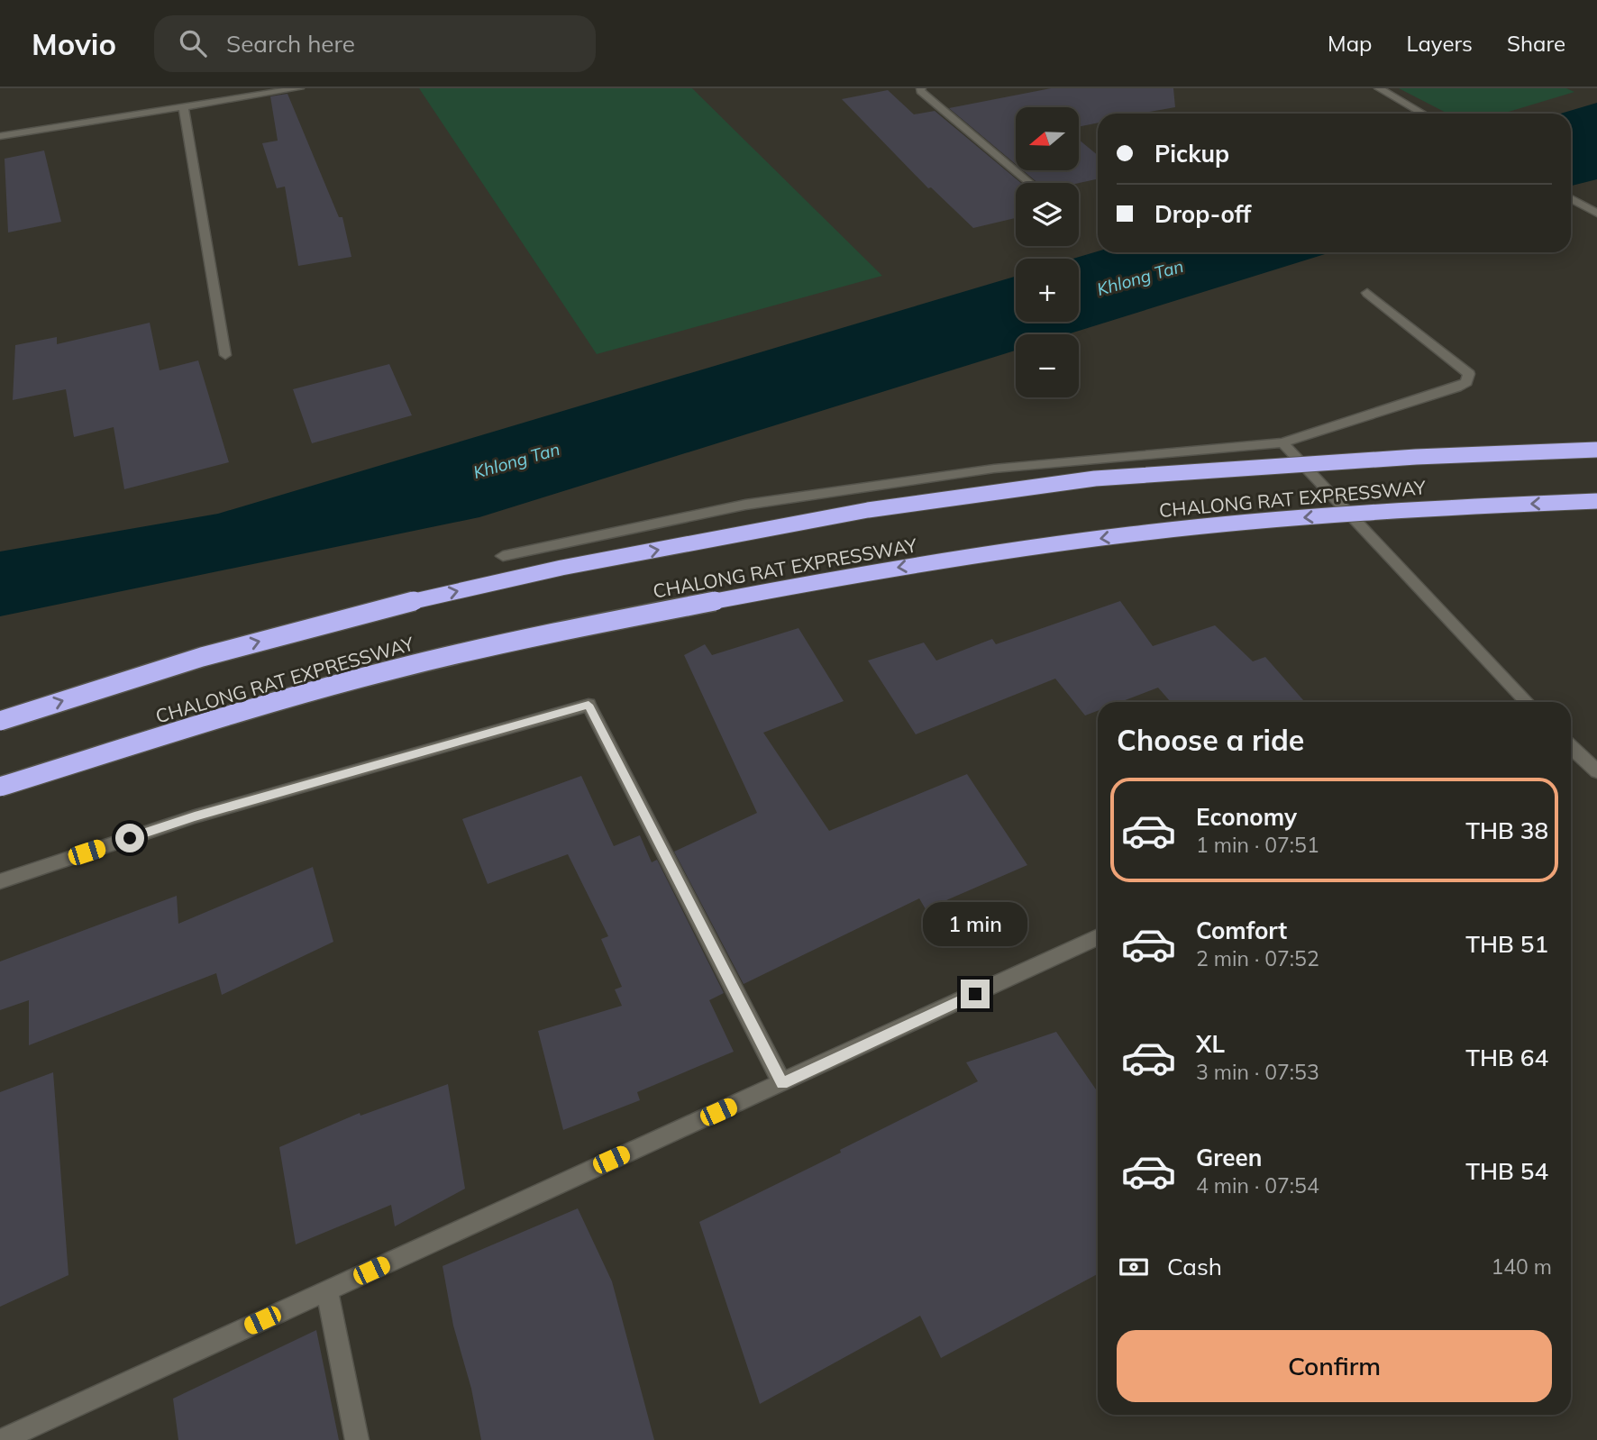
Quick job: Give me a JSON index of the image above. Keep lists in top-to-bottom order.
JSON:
{
  "streets": {
    "highway": ["CHALONG RAT EXPRESSWAY"]
  },
  "water": ["Khlong Tan"],
  "north": "left",
  "page": {
    "header": "Movio",
    "search": "Search here",
    "nav": ["Map", "Layers", "Share"],
    "map_buttons": ["+", "−"],
    "banner": ["Pickup", "Drop-off"],
    "heading": "Choose a ride",
    "list": [
      {
        "name": "Economy",
        "note": "1 min · 07:51",
        "value": "THB 38"
      },
      {
        "name": "Comfort",
        "note": "2 min · 07:52",
        "value": "THB 51"
      },
      {
        "name": "XL",
        "note": "3 min · 07:53",
        "value": "THB 64"
      },
      {
        "name": "Green",
        "note": "4 min · 07:54",
        "value": "THB 54"
      }
    ],
    "bubble": "1 min",
    "pay": ["Cash", "140 m"],
    "buttons": "Confirm"
  }
}
